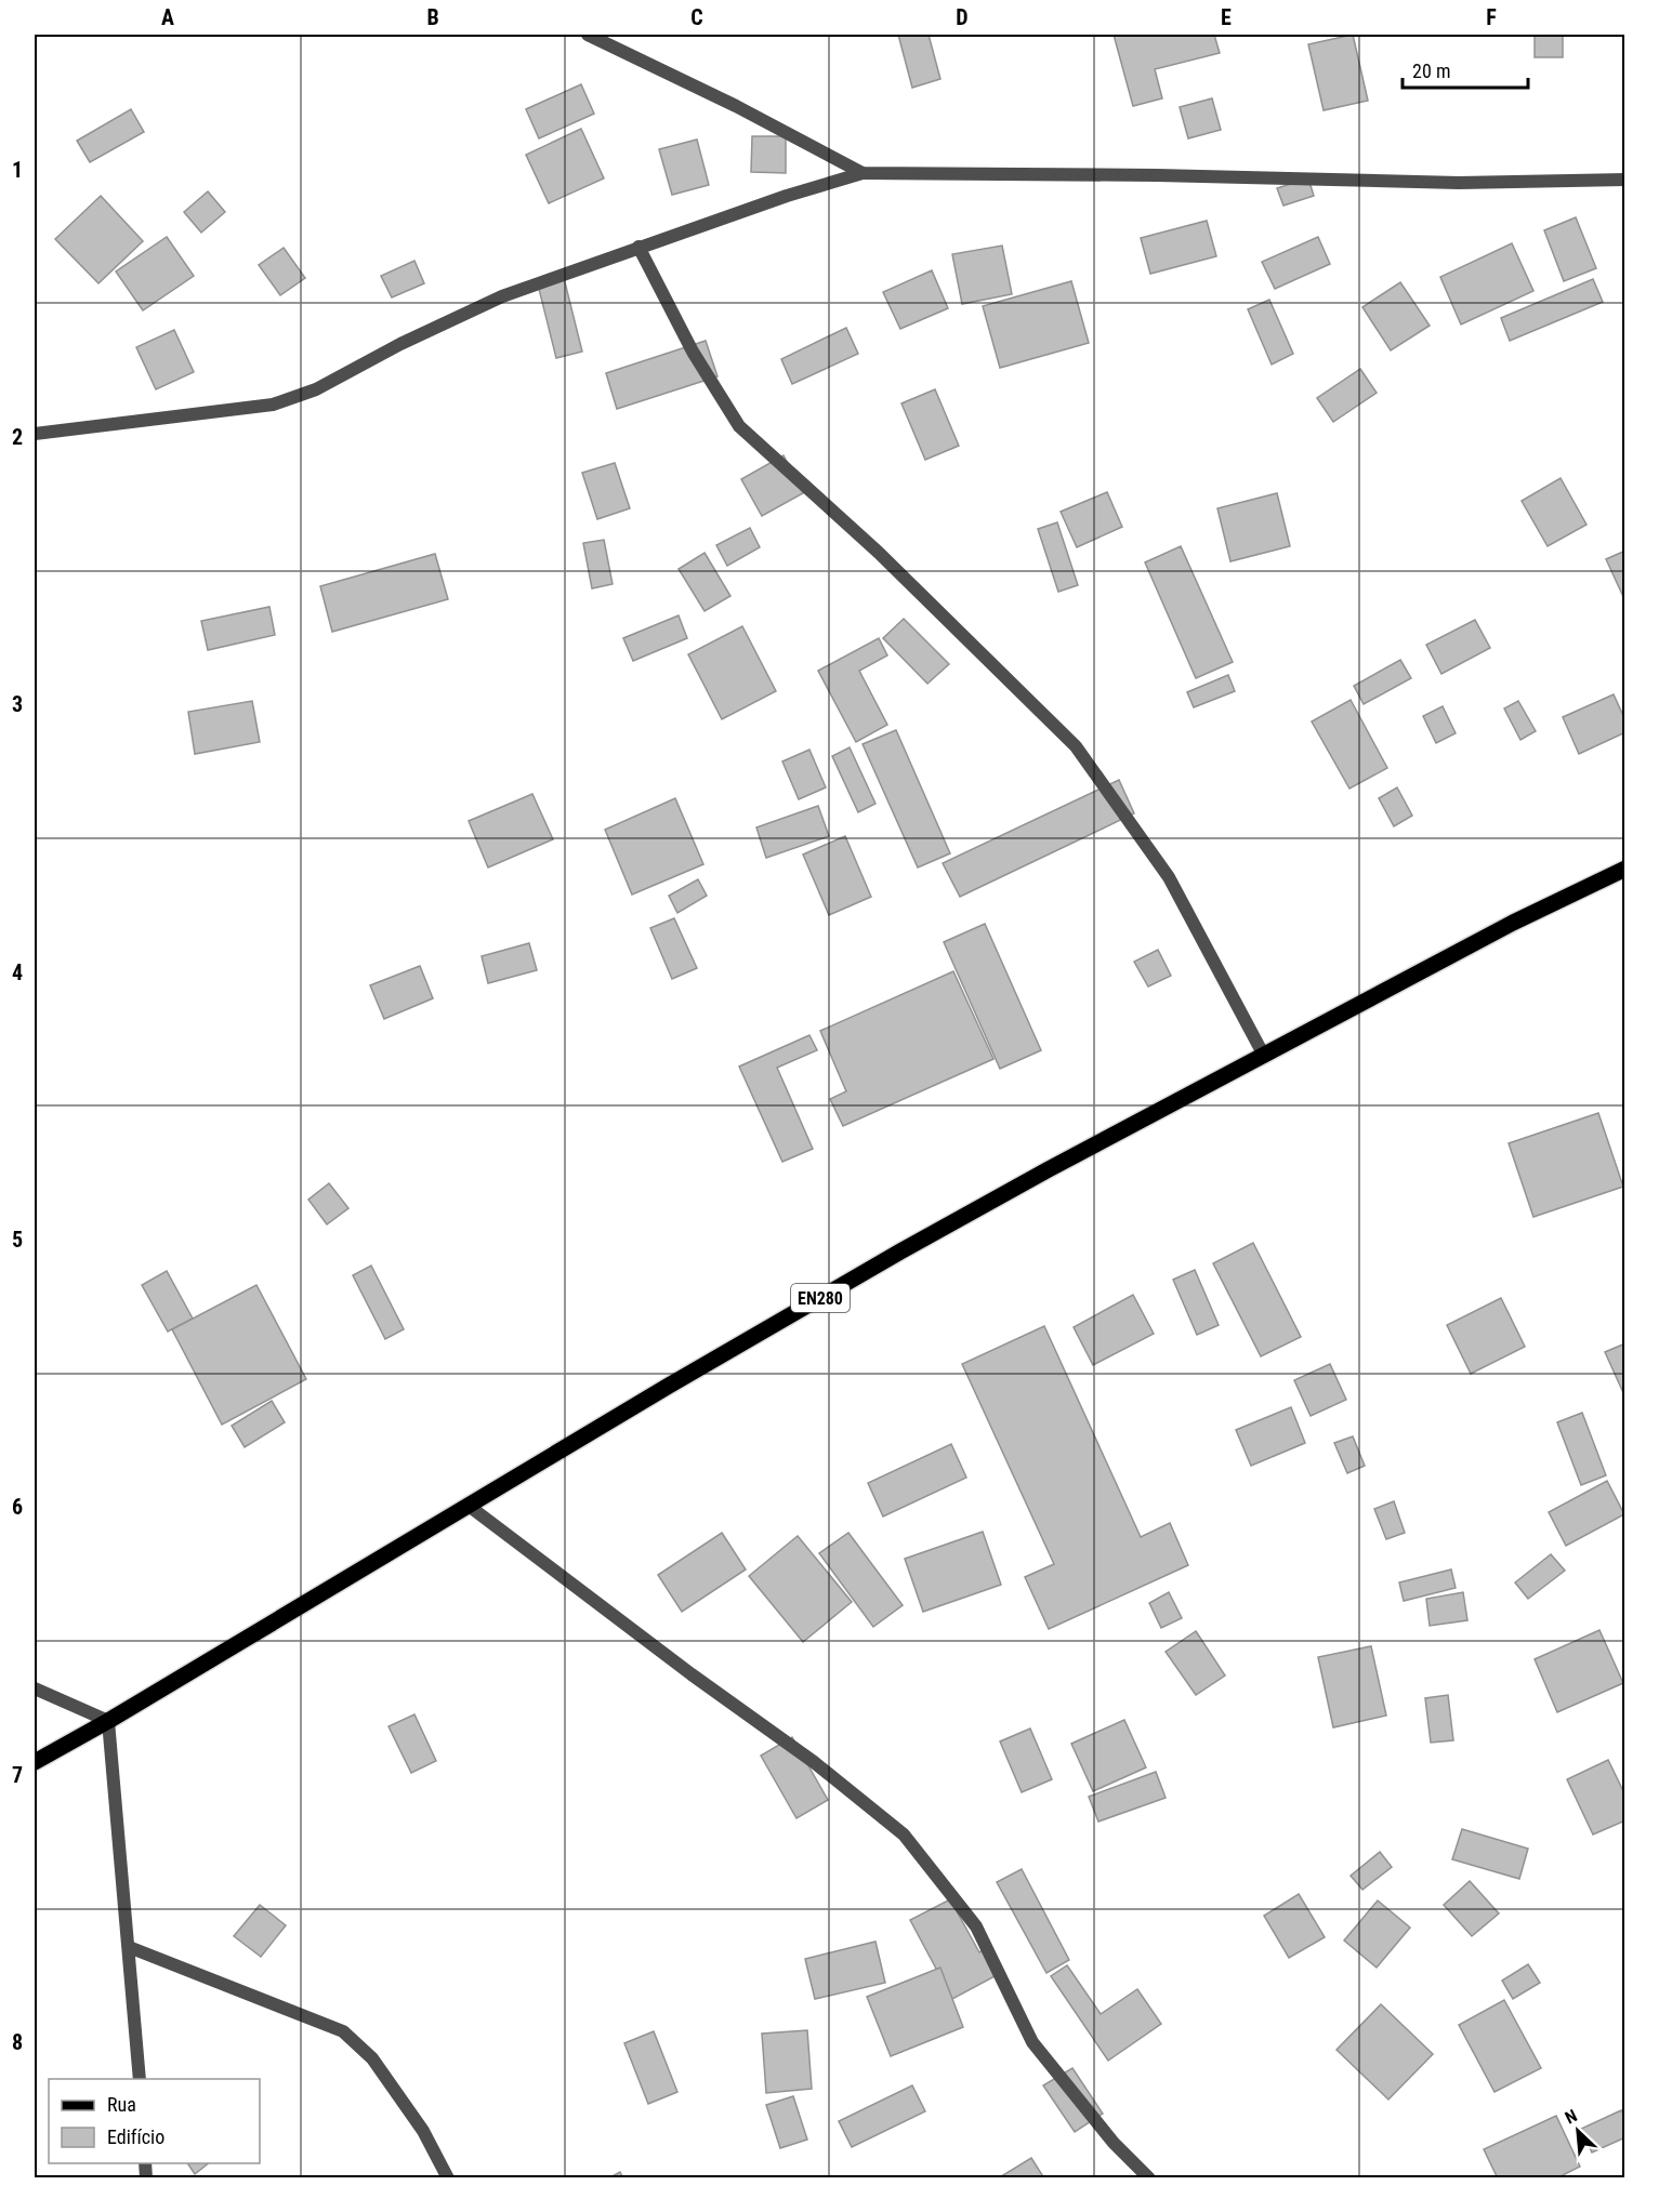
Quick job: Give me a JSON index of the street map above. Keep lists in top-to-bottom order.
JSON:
{
  "streets": {
    "main road": ["EN280"]
  },
  "legend": ["Rua", "Edifício"],
  "scale_bar": "20 m",
  "north": "top left",
  "grid": {
    "columns": [
      "A",
      "B",
      "C",
      "D",
      "E",
      "F"
    ],
    "rows": [
      "1",
      "2",
      "3",
      "4",
      "5",
      "6",
      "7",
      "8"
    ]
  }
}
